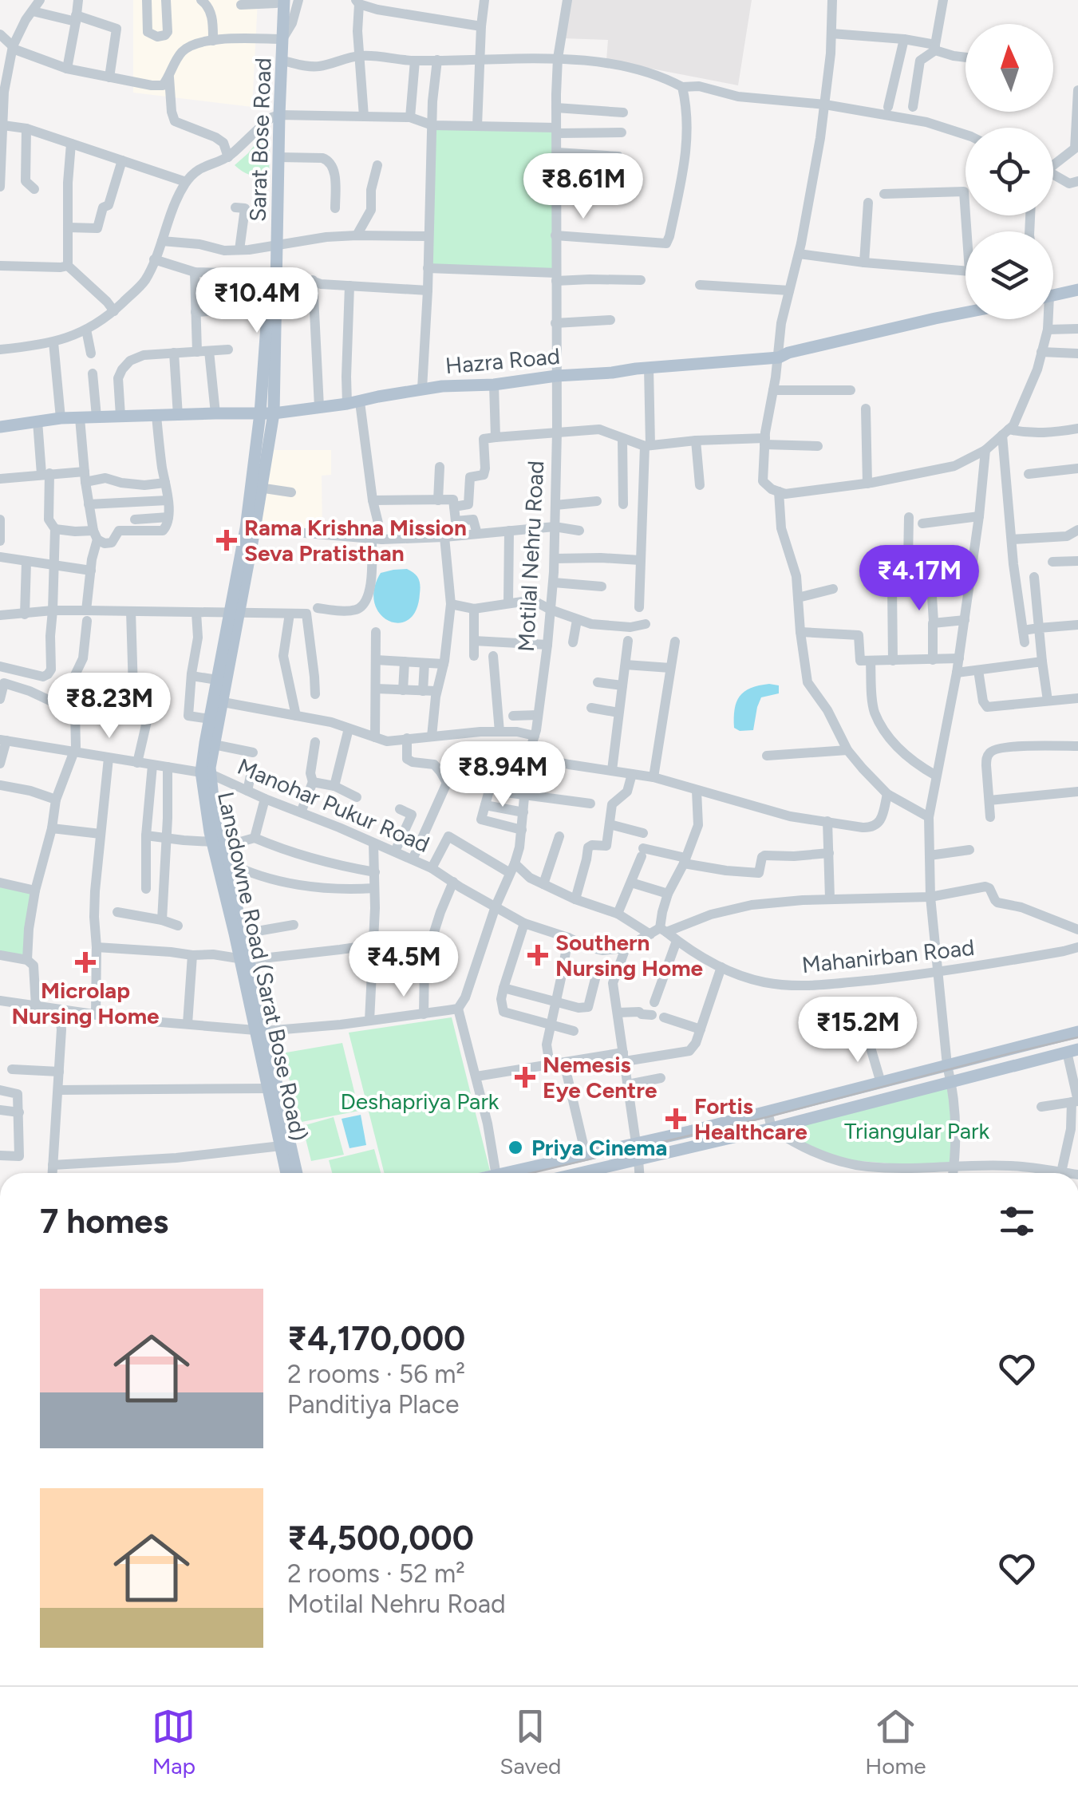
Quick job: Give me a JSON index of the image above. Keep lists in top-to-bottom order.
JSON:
{
  "streets": {
    "main road": ["Sarat Bose Road", "Hazra Road", "Lansdowne Road (Sarat Bose Road)"],
    "street": ["Motilal Nehru Road", "Manohar Pukur Road", "Mahanirban Road"]
  },
  "crossings": [
    ["Hazra Road", "Motilal Nehru Road"],
    ["Motilal Nehru Road", "Manohar Pukur Road"],
    ["Motilal Nehru Road", "Mahanirban Road"],
    ["Manohar Pukur Road", "Mahanirban Road"],
    ["Manohar Pukur Road", "Lansdowne Road (Sarat Bose Road)"]
  ],
  "parks": ["Deshapriya Park", "Triangular Park"],
  "places": {
    "health": [
      "Rama Krishna Mission Seva Pratisthan",
      "Southern Nursing Home",
      "Microlap Nursing Home",
      "Nemesis Eye Centre",
      "Fortis Healthcare"
    ],
    "other": ["Priya Cinema"]
  },
  "north": "top",
  "page": {
    "price": [
      "₹8.61M",
      "₹10.4M",
      "₹4.17M",
      "₹8.23M",
      "₹8.94M",
      "₹4.5M",
      "₹15.2M"
    ],
    "heading": "7 homes",
    "list": [
      {
        "name": "₹4,170,000",
        "note": "2 rooms · 56 m² · Panditiya Place"
      },
      {
        "name": "₹4,500,000",
        "note": "2 rooms · 52 m² · Motilal Nehru Road"
      }
    ],
    "tabs": ["Map", "Saved", "Home"]
  }
}
